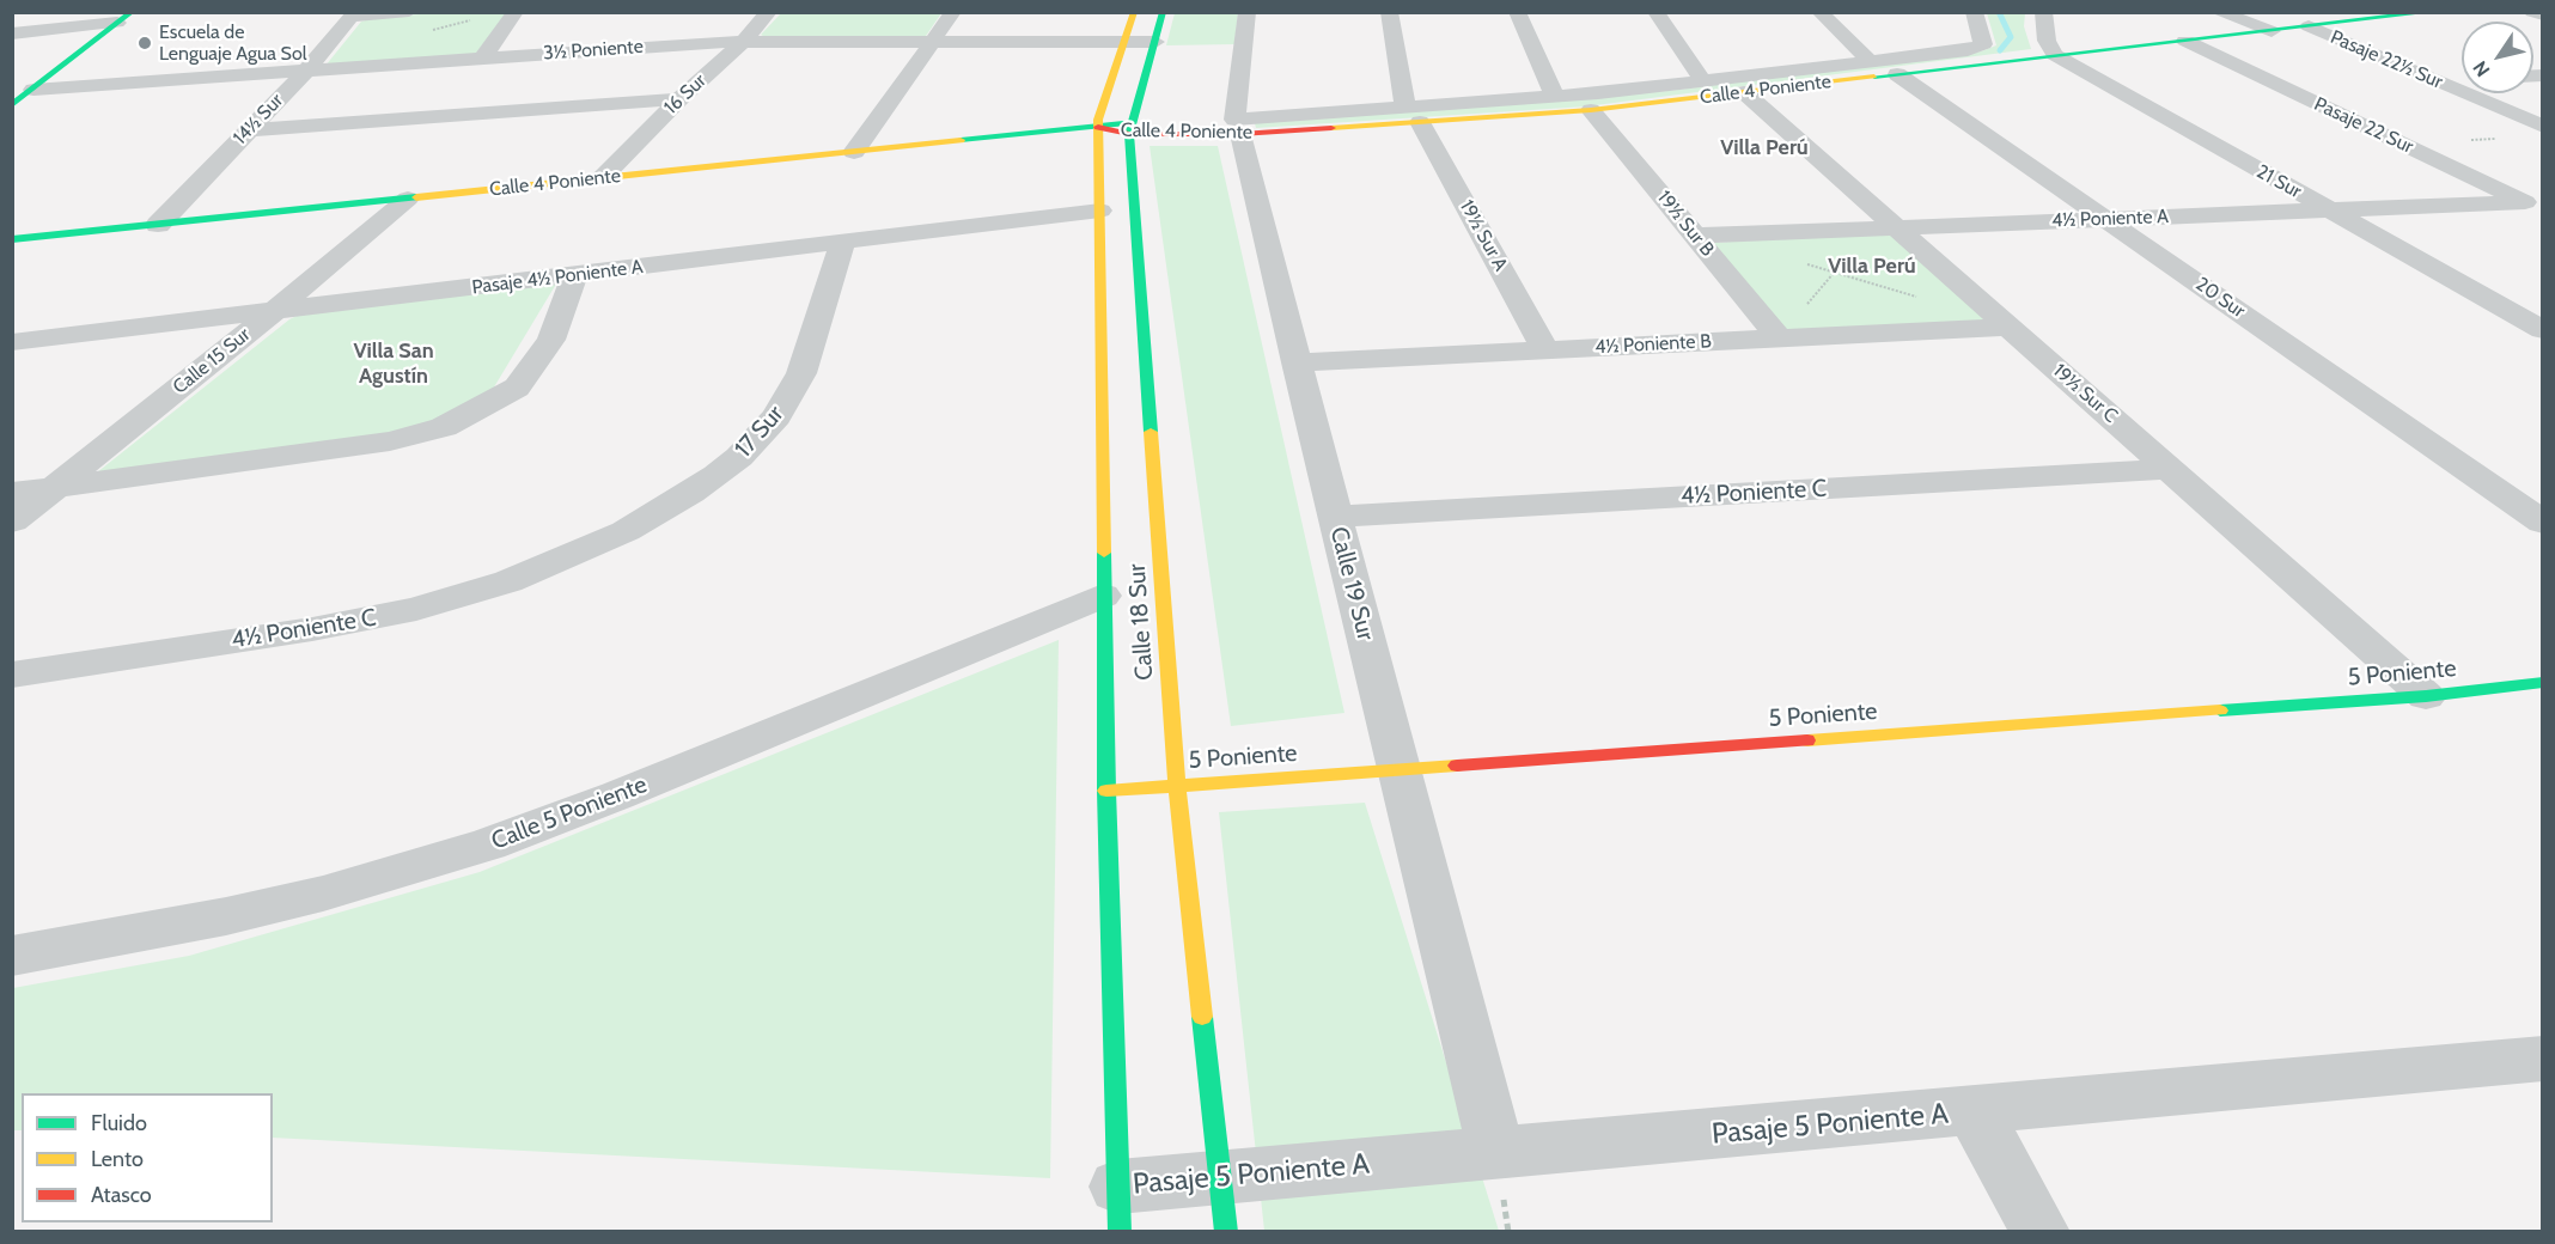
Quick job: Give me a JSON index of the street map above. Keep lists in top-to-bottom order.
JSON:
{
  "streets": {
    "street": [
      "3½ Poniente",
      "Pasaje 22½ Sur",
      "Calle 4 Poniente",
      "16 Sur",
      "14½ Sur",
      "Pasaje 22 Sur",
      "21 Sur",
      "4½ Poniente A",
      "19½ Sur B",
      "19½ Sur A",
      "Pasaje 4½ Poniente A",
      "20 Sur",
      "4½ Poniente B",
      "Calle 15 Sur",
      "19½ Sur C",
      "17 Sur",
      "4½ Poniente C",
      "Calle 19 Sur",
      "Calle 18 Sur",
      "5 Poniente",
      "Calle 5 Poniente",
      "Pasaje 5 Poniente A"
    ]
  },
  "crossings": [
    ["3½ Poniente", "16 Sur"],
    ["3½ Poniente", "14½ Sur"],
    ["3½ Poniente", "Calle 18 Sur"],
    ["Pasaje 22½ Sur", "Calle 4 Poniente"],
    ["Calle 4 Poniente", "16 Sur"],
    ["Calle 4 Poniente", "14½ Sur"],
    ["Calle 4 Poniente", "Pasaje 22 Sur"],
    ["Calle 4 Poniente", "21 Sur"],
    ["Calle 4 Poniente", "19½ Sur B"],
    ["Calle 4 Poniente", "19½ Sur A"],
    ["Calle 4 Poniente", "20 Sur"],
    ["Calle 4 Poniente", "Calle 15 Sur"],
    ["Calle 4 Poniente", "19½ Sur C"],
    ["Calle 4 Poniente", "Calle 19 Sur"],
    ["Calle 4 Poniente", "Calle 18 Sur"],
    ["Pasaje 22 Sur", "4½ Poniente A"],
    ["21 Sur", "4½ Poniente A"],
    ["4½ Poniente A", "19½ Sur B"],
    ["4½ Poniente A", "20 Sur"],
    ["4½ Poniente A", "19½ Sur C"],
    ["19½ Sur B", "4½ Poniente B"],
    ["19½ Sur A", "4½ Poniente B"],
    ["Pasaje 4½ Poniente A", "Calle 15 Sur"],
    ["Pasaje 4½ Poniente A", "17 Sur"],
    ["Pasaje 4½ Poniente A", "Calle 18 Sur"],
    ["4½ Poniente B", "19½ Sur C"],
    ["4½ Poniente B", "Calle 19 Sur"],
    ["19½ Sur C", "4½ Poniente C"],
    ["19½ Sur C", "5 Poniente"],
    ["17 Sur", "4½ Poniente C"],
    ["4½ Poniente C", "Calle 19 Sur"],
    ["Calle 19 Sur", "5 Poniente"],
    ["Calle 19 Sur", "Pasaje 5 Poniente A"],
    ["Calle 18 Sur", "5 Poniente"],
    ["Calle 18 Sur", "Calle 5 Poniente"],
    ["Calle 18 Sur", "Pasaje 5 Poniente A"]
  ],
  "districts": ["Villa Perú", "Villa Perú", "Villa San Agustín"],
  "places": ["Escuela de Lenguaje Agua Sol"],
  "legend": ["Fluido", "Lento", "Atasco"],
  "north": "bottom left"
}
